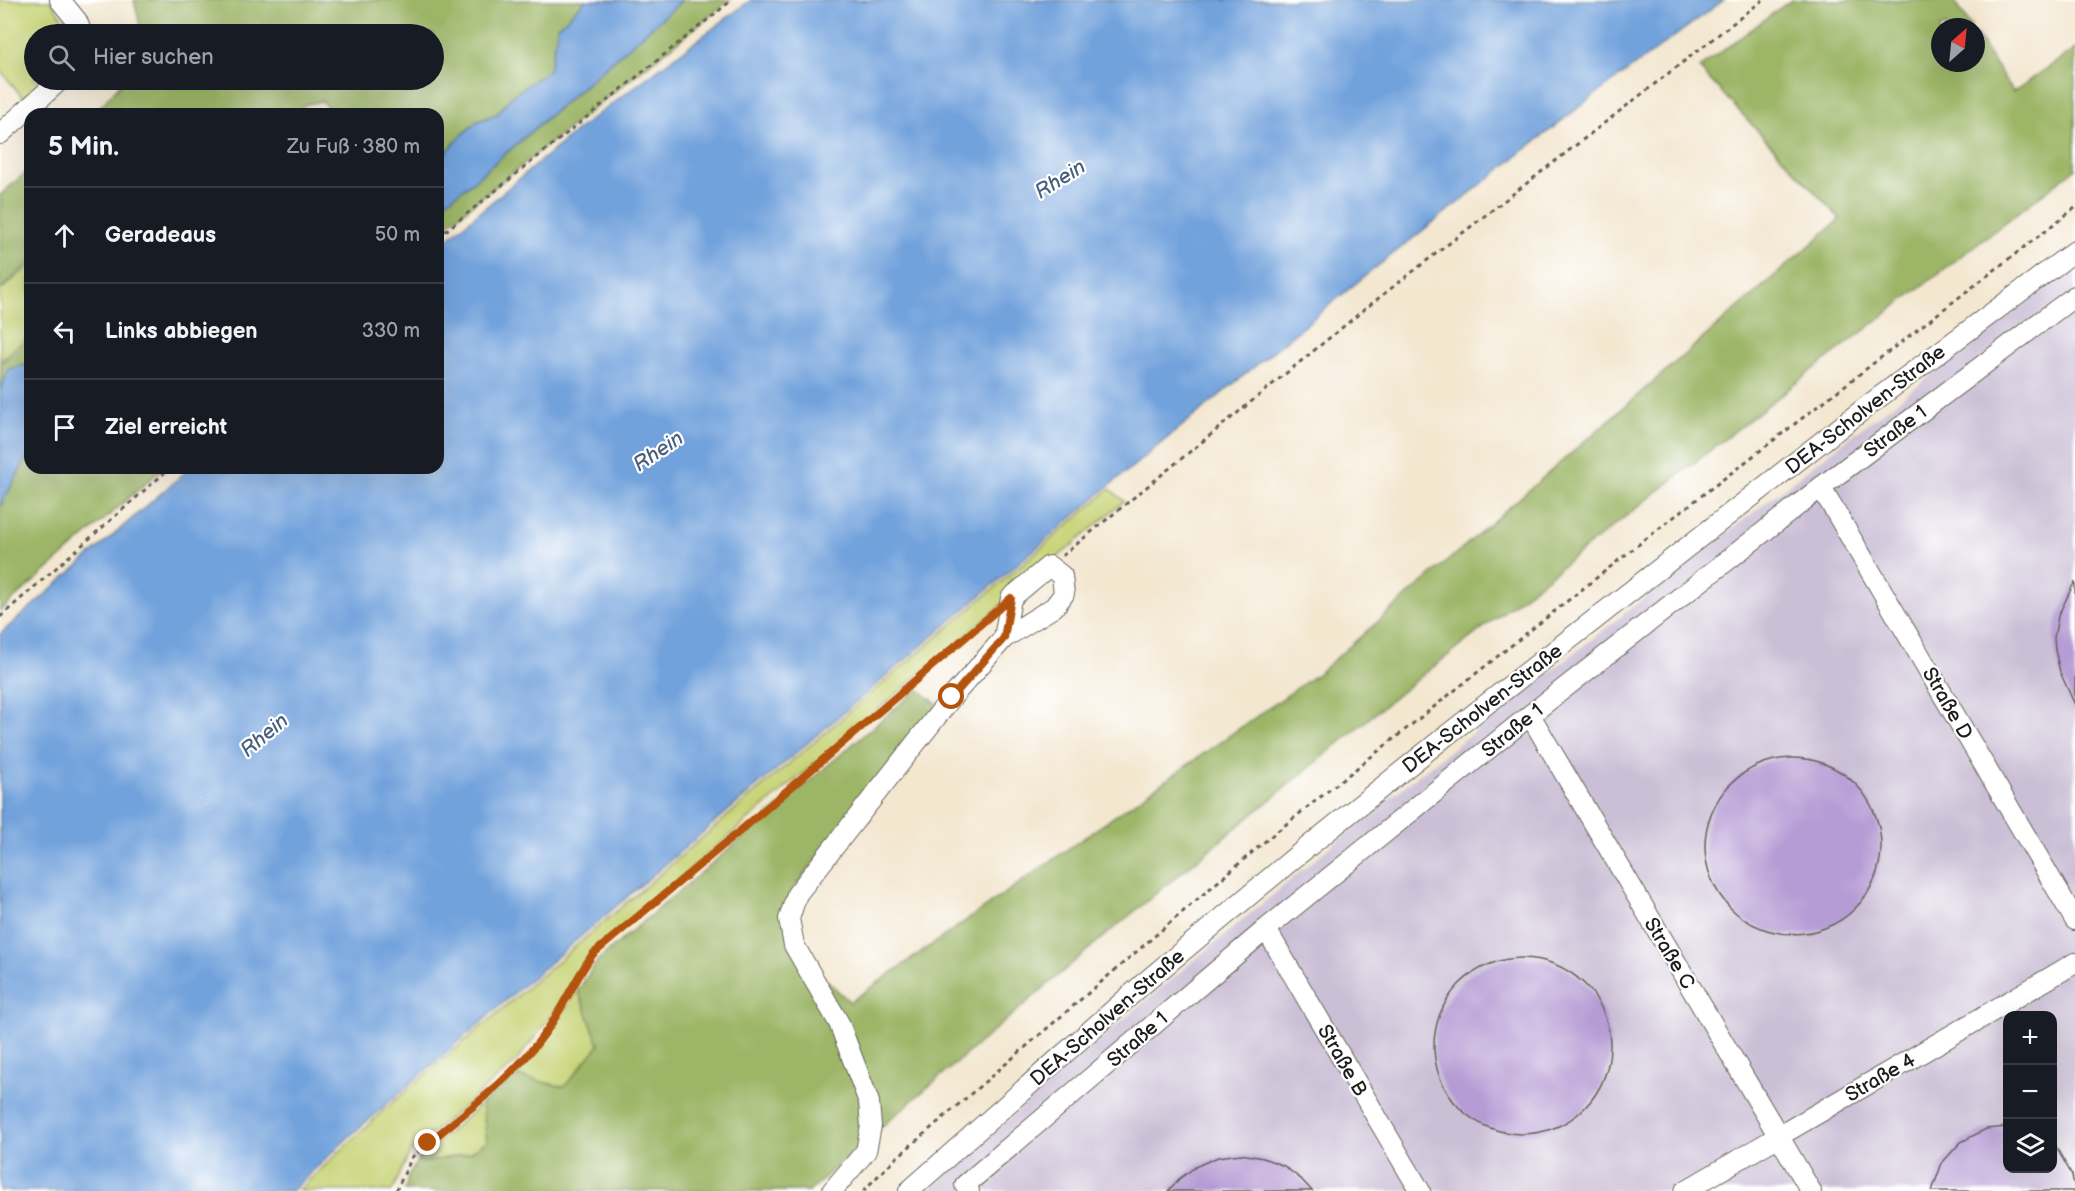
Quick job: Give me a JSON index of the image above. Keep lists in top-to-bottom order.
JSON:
{
  "streets": {
    "street": [
      "DEA-Scholven-Straße",
      "Straße 1",
      "Straße D",
      "Straße C",
      "Straße B",
      "Straße 4"
    ]
  },
  "crossings": [
    ["Straße 1", "Straße D"],
    ["Straße 1", "Straße C"],
    ["Straße 1", "Straße B"],
    ["Straße C", "Straße 4"]
  ],
  "water": ["Rhein"],
  "north": "top right",
  "page": {
    "search": "Hier suchen",
    "heading": ["5 Min.", "Zu Fuß · 380 m"],
    "list": [
      ["Geradeaus", "50 m"],
      ["Links abbiegen", "330 m"],
      "Ziel erreicht"
    ],
    "map_buttons": ["+", "−"]
  }
}
